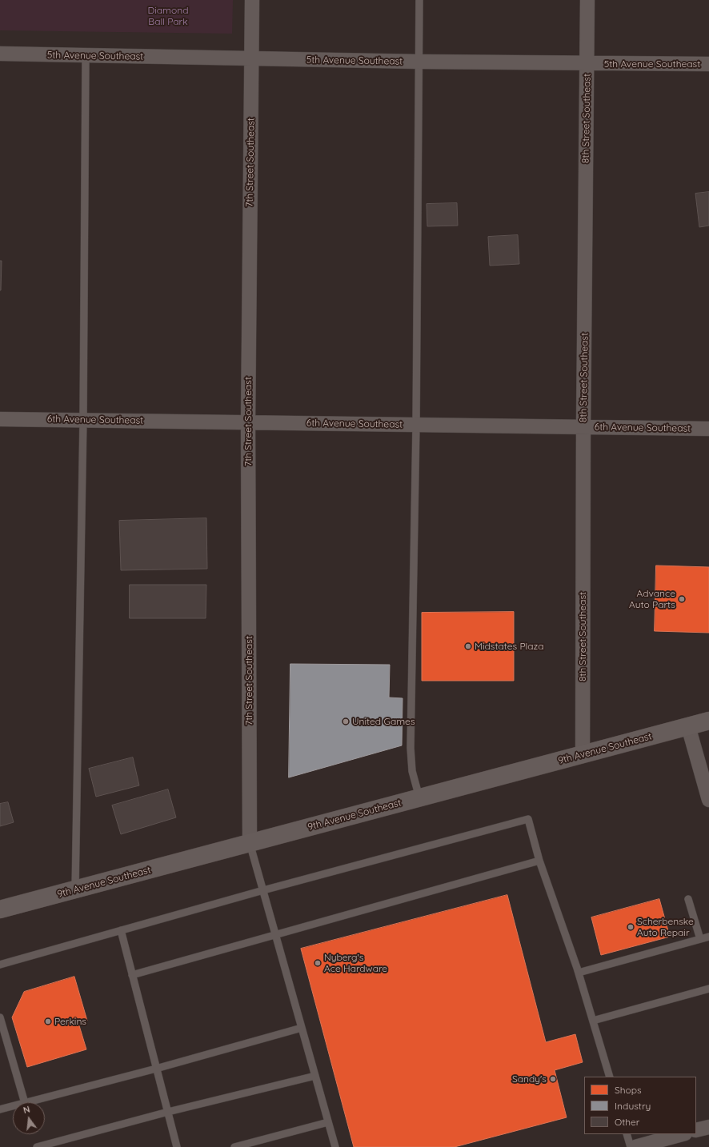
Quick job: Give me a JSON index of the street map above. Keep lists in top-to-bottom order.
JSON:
{
  "streets": {
    "main road": ["9th Avenue Southeast"],
    "street": [
      "5th Avenue Southeast",
      "8th Street Southeast",
      "7th Street Southeast",
      "6th Avenue Southeast"
    ]
  },
  "crossings": [
    ["5th Avenue Southeast", "8th Street Southeast"],
    ["5th Avenue Southeast", "7th Street Southeast"],
    ["8th Street Southeast", "6th Avenue Southeast"],
    ["8th Street Southeast", "9th Avenue Southeast"],
    ["7th Street Southeast", "6th Avenue Southeast"],
    ["7th Street Southeast", "9th Avenue Southeast"]
  ],
  "parks": ["Diamond Ball Park"],
  "places": [
    "Advance Auto Parts",
    "Midstates Plaza",
    "United Games",
    "Scherbenske Auto Repair",
    "Nyberg's Ace Hardware",
    "Perkins",
    "Sandy's"
  ],
  "legend": ["Shops", "Industry", "Other"],
  "north": "top"
}
